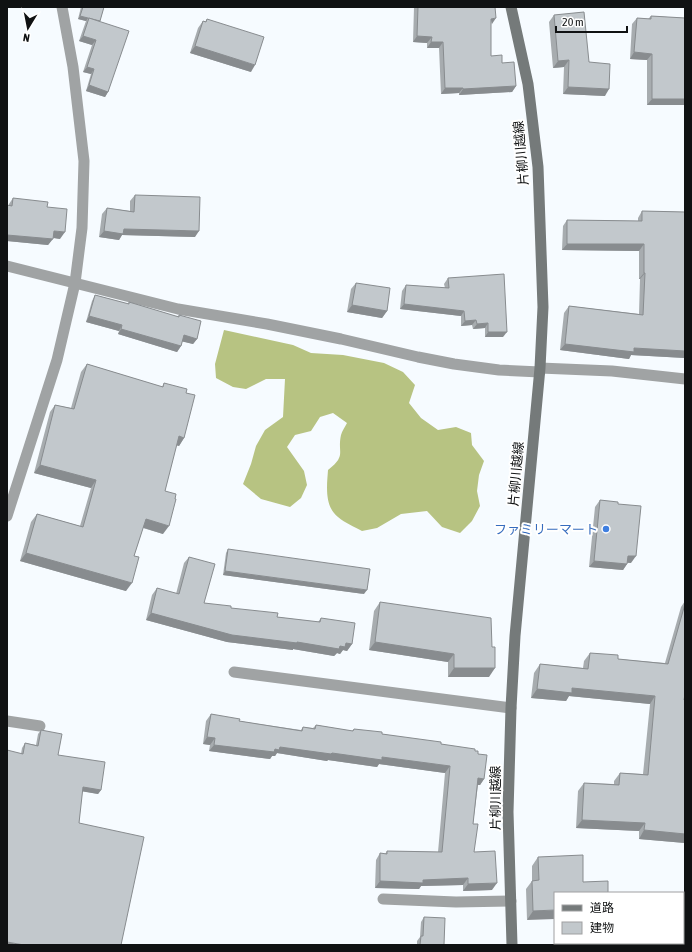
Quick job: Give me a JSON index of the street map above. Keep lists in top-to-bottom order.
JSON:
{
  "streets": {
    "main road": ["片柳川越線"]
  },
  "places": ["ファミリーマート"],
  "legend": ["道路", "建物"],
  "scale_bar": "20 m",
  "north": "bottom"
}
